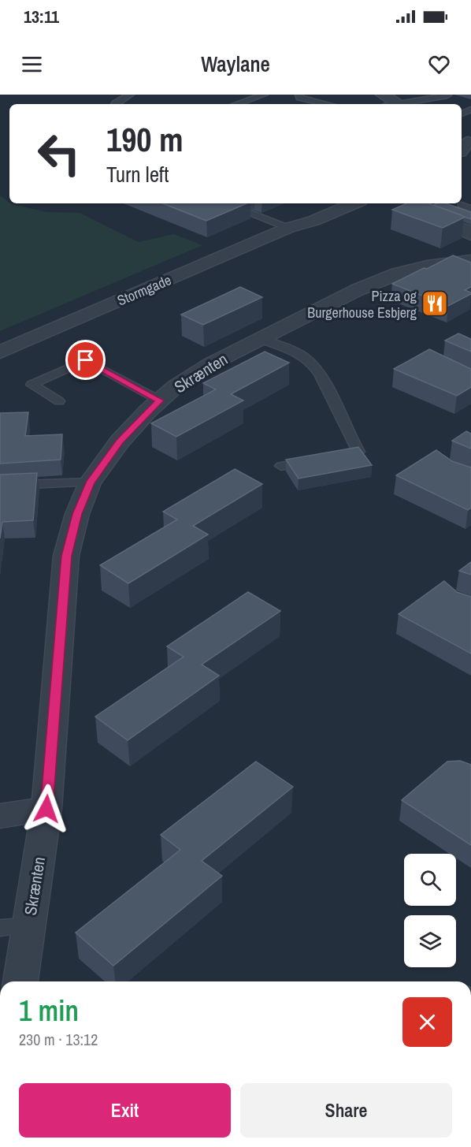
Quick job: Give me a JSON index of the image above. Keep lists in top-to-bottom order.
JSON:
{
  "streets": {
    "street": ["Stormgade", "Skrænten"]
  },
  "places": {
    "restaurant": ["Pizza og Burgerhouse Esbjerg"]
  },
  "page": {
    "status": "13:11",
    "header": "Waylane",
    "turn": ["190 m", "Turn left"],
    "heading": ["1 min", "230 m · 13:12"],
    "buttons": ["Exit", "Share"]
  }
}
